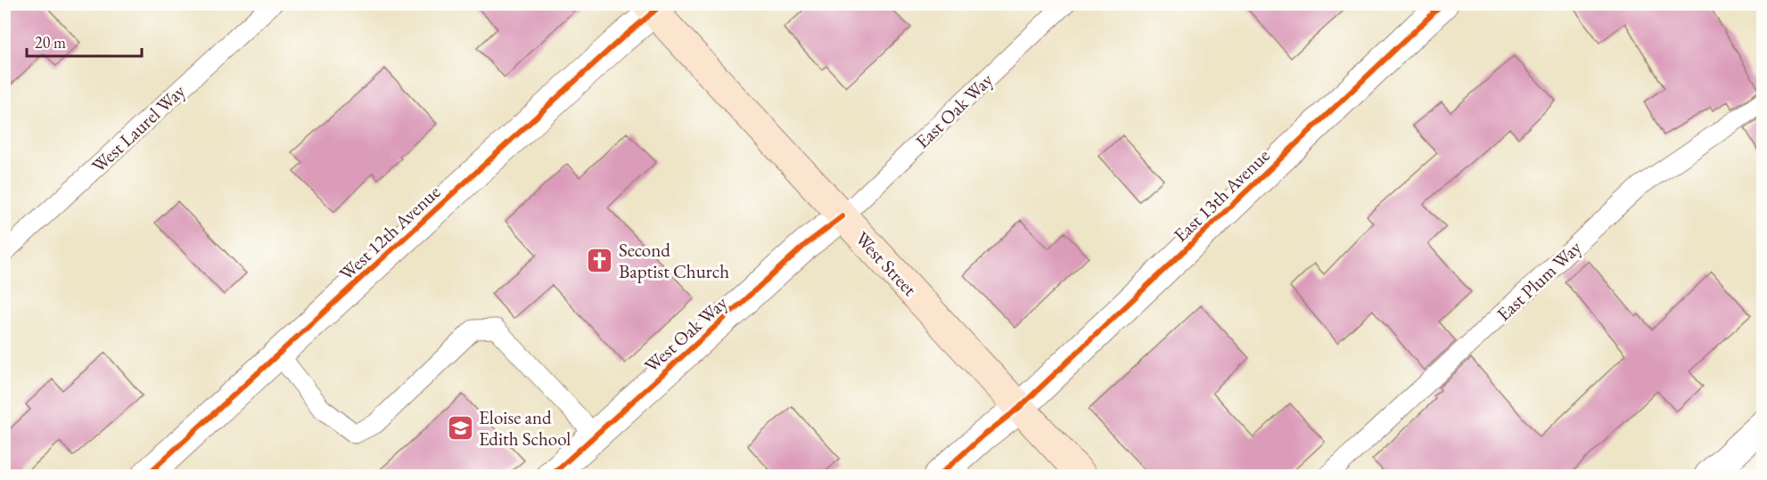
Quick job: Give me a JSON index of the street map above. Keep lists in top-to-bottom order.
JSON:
{
  "streets": {
    "main road": ["West Street"],
    "street": ["East 13th Avenue", "West 12th Avenue", "West Oak Way"],
    "lane": ["East Oak Way", "West Laurel Way", "East Plum Way"]
  },
  "crossings": [
    ["East Oak Way", "West Street"],
    ["East Oak Way", "West Oak Way"],
    ["East 13th Avenue", "West Street"],
    ["West 12th Avenue", "West Street"],
    ["West Street", "West Oak Way"]
  ],
  "places": {
    "church": ["Second Baptist Church"],
    "school or university": ["Eloise and Edith School"]
  },
  "scale_bar": "20 m"
}
